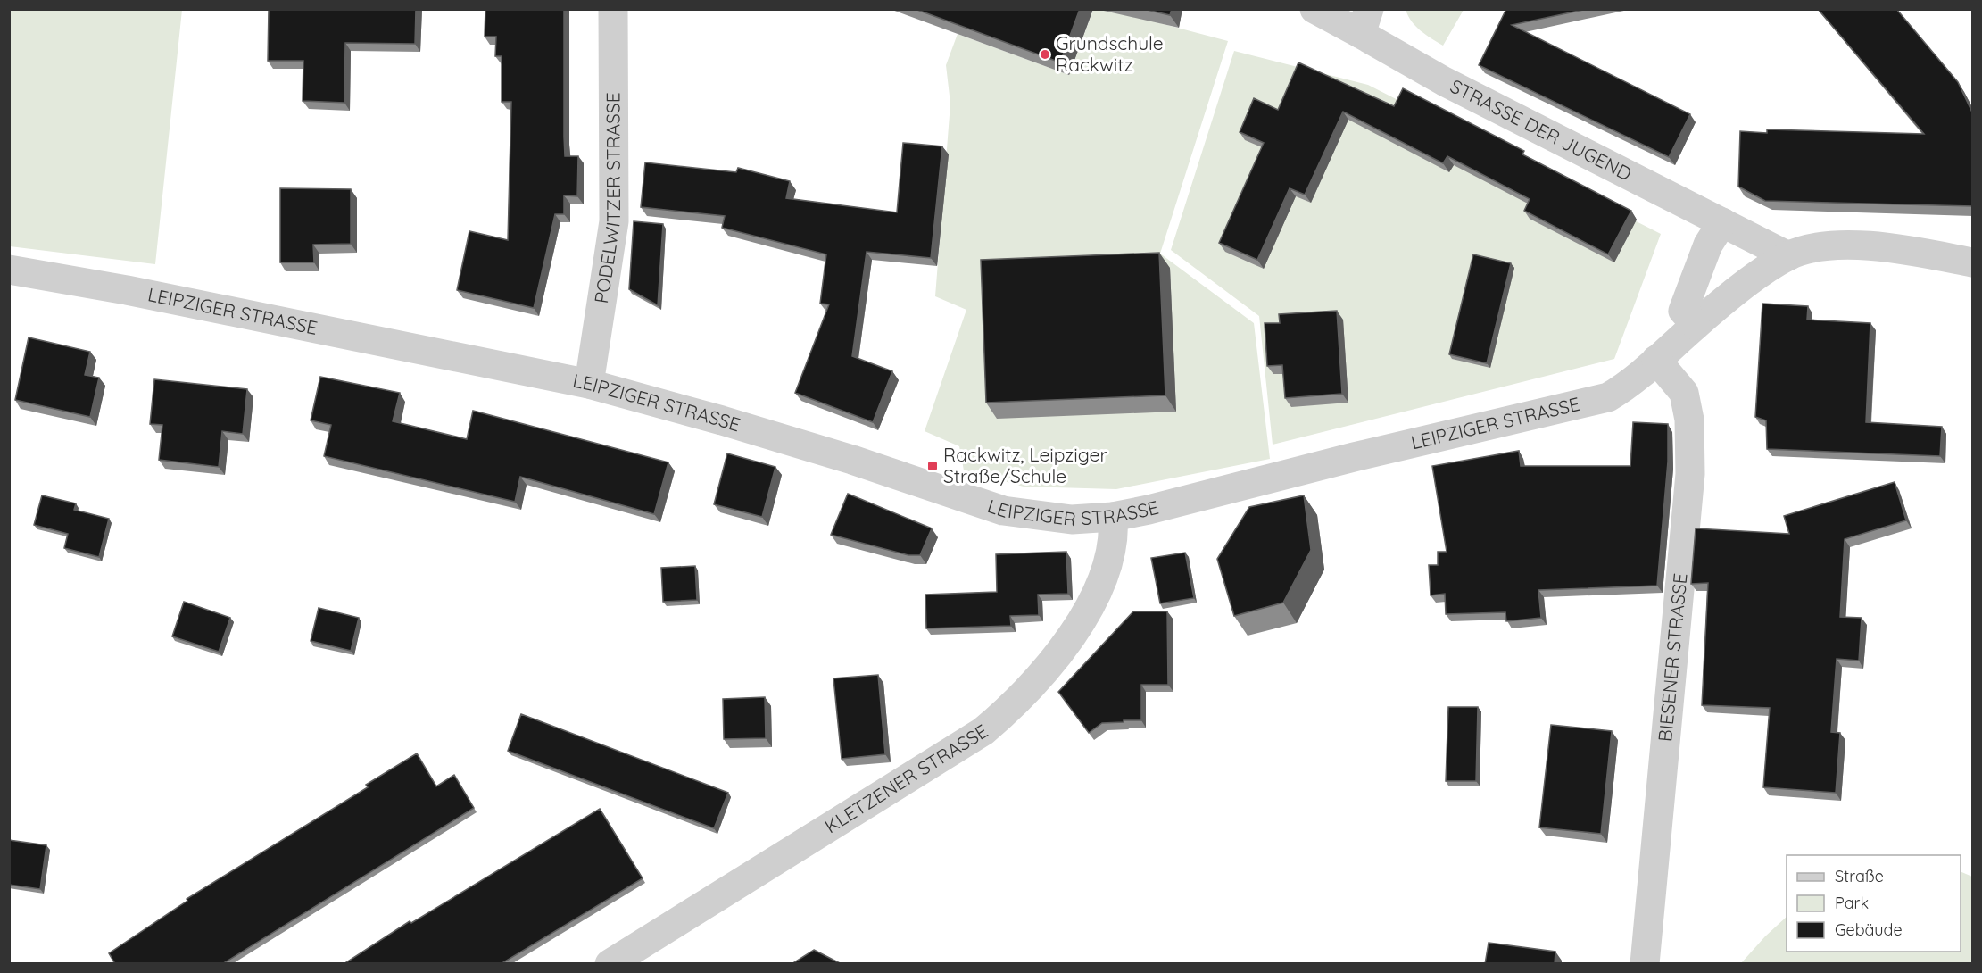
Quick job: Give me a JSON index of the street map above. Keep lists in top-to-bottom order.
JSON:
{
  "streets": {
    "street": [
      "STRASSE DER JUGEND",
      "PODELWITZER STRASSE",
      "LEIPZIGER STRASSE",
      "BIESENER STRASSE",
      "KLETZENER STRASSE"
    ]
  },
  "crossings": [
    ["STRASSE DER JUGEND", "LEIPZIGER STRASSE"],
    ["PODELWITZER STRASSE", "LEIPZIGER STRASSE"],
    ["LEIPZIGER STRASSE", "BIESENER STRASSE"],
    ["LEIPZIGER STRASSE", "KLETZENER STRASSE"]
  ],
  "places": {
    "other": ["Grundschule Rackwitz"],
    "transit": ["Rackwitz, Leipziger Straße/Schule"]
  },
  "legend": ["Straße", "Park", "Gebäude"]
}
